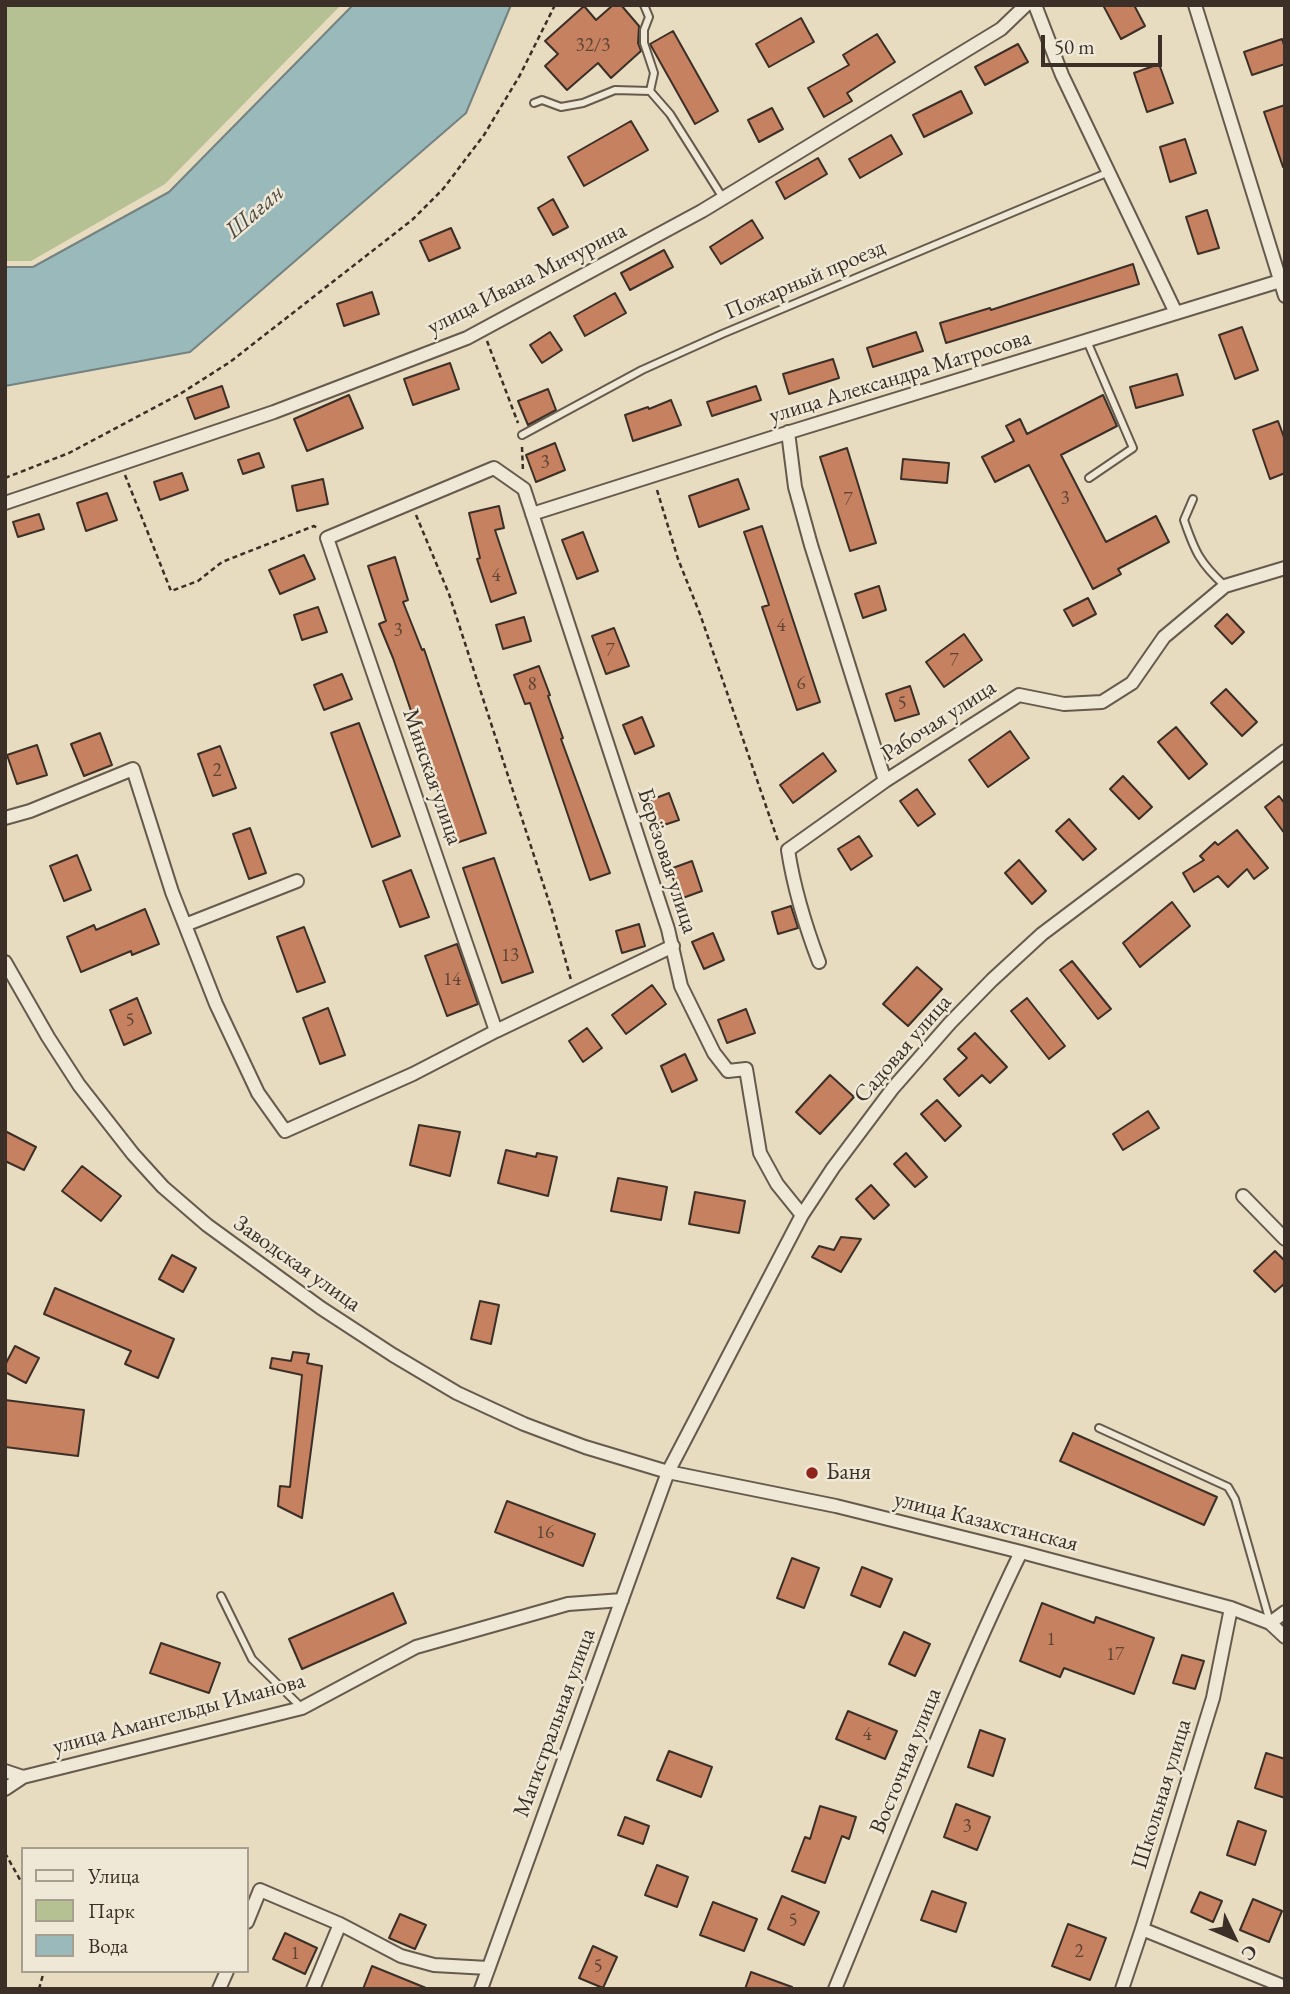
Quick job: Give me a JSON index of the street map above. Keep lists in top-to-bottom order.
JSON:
{
  "streets": {
    "street": [
      "улица Ивана Мичурина",
      "улица Александра Матросова",
      "Рабочая улица",
      "Минская улица",
      "Берёзовая улица",
      "Садовая улица",
      "Заводская улица",
      "улица Казахстанская",
      "улица Амангельды Иманова",
      "Магистральная улица",
      "Восточная улица",
      "Школьная улица"
    ],
    "lane": ["Пожарный проезд"]
  },
  "crossings": [
    ["улица Александра Матросова", "Берёзовая улица"],
    ["Берёзовая улица", "Садовая улица"],
    ["Садовая улица", "Заводская улица"],
    ["Садовая улица", "улица Казахстанская"],
    ["Садовая улица", "Магистральная улица"],
    ["Заводская улица", "улица Казахстанская"],
    ["Заводская улица", "Магистральная улица"],
    ["улица Казахстанская", "Магистральная улица"],
    ["улица Казахстанская", "Восточная улица"],
    ["улица Казахстанская", "Школьная улица"],
    ["улица Амангельды Иманова", "Магистральная улица"]
  ],
  "water": ["Шаған"],
  "places": ["Баня"],
  "house_numbers": [
    "32/3",
    "3",
    "3",
    "7",
    "4",
    "4",
    "3",
    "7",
    "7",
    "6",
    "8",
    "5",
    "2",
    "13",
    "14",
    "5",
    "16",
    "1",
    "17",
    "4",
    "3",
    "5",
    "2",
    "1",
    "5"
  ],
  "legend": ["Улица", "Парк", "Вода"],
  "scale_bar": "50 m",
  "north": "bottom right"
}
